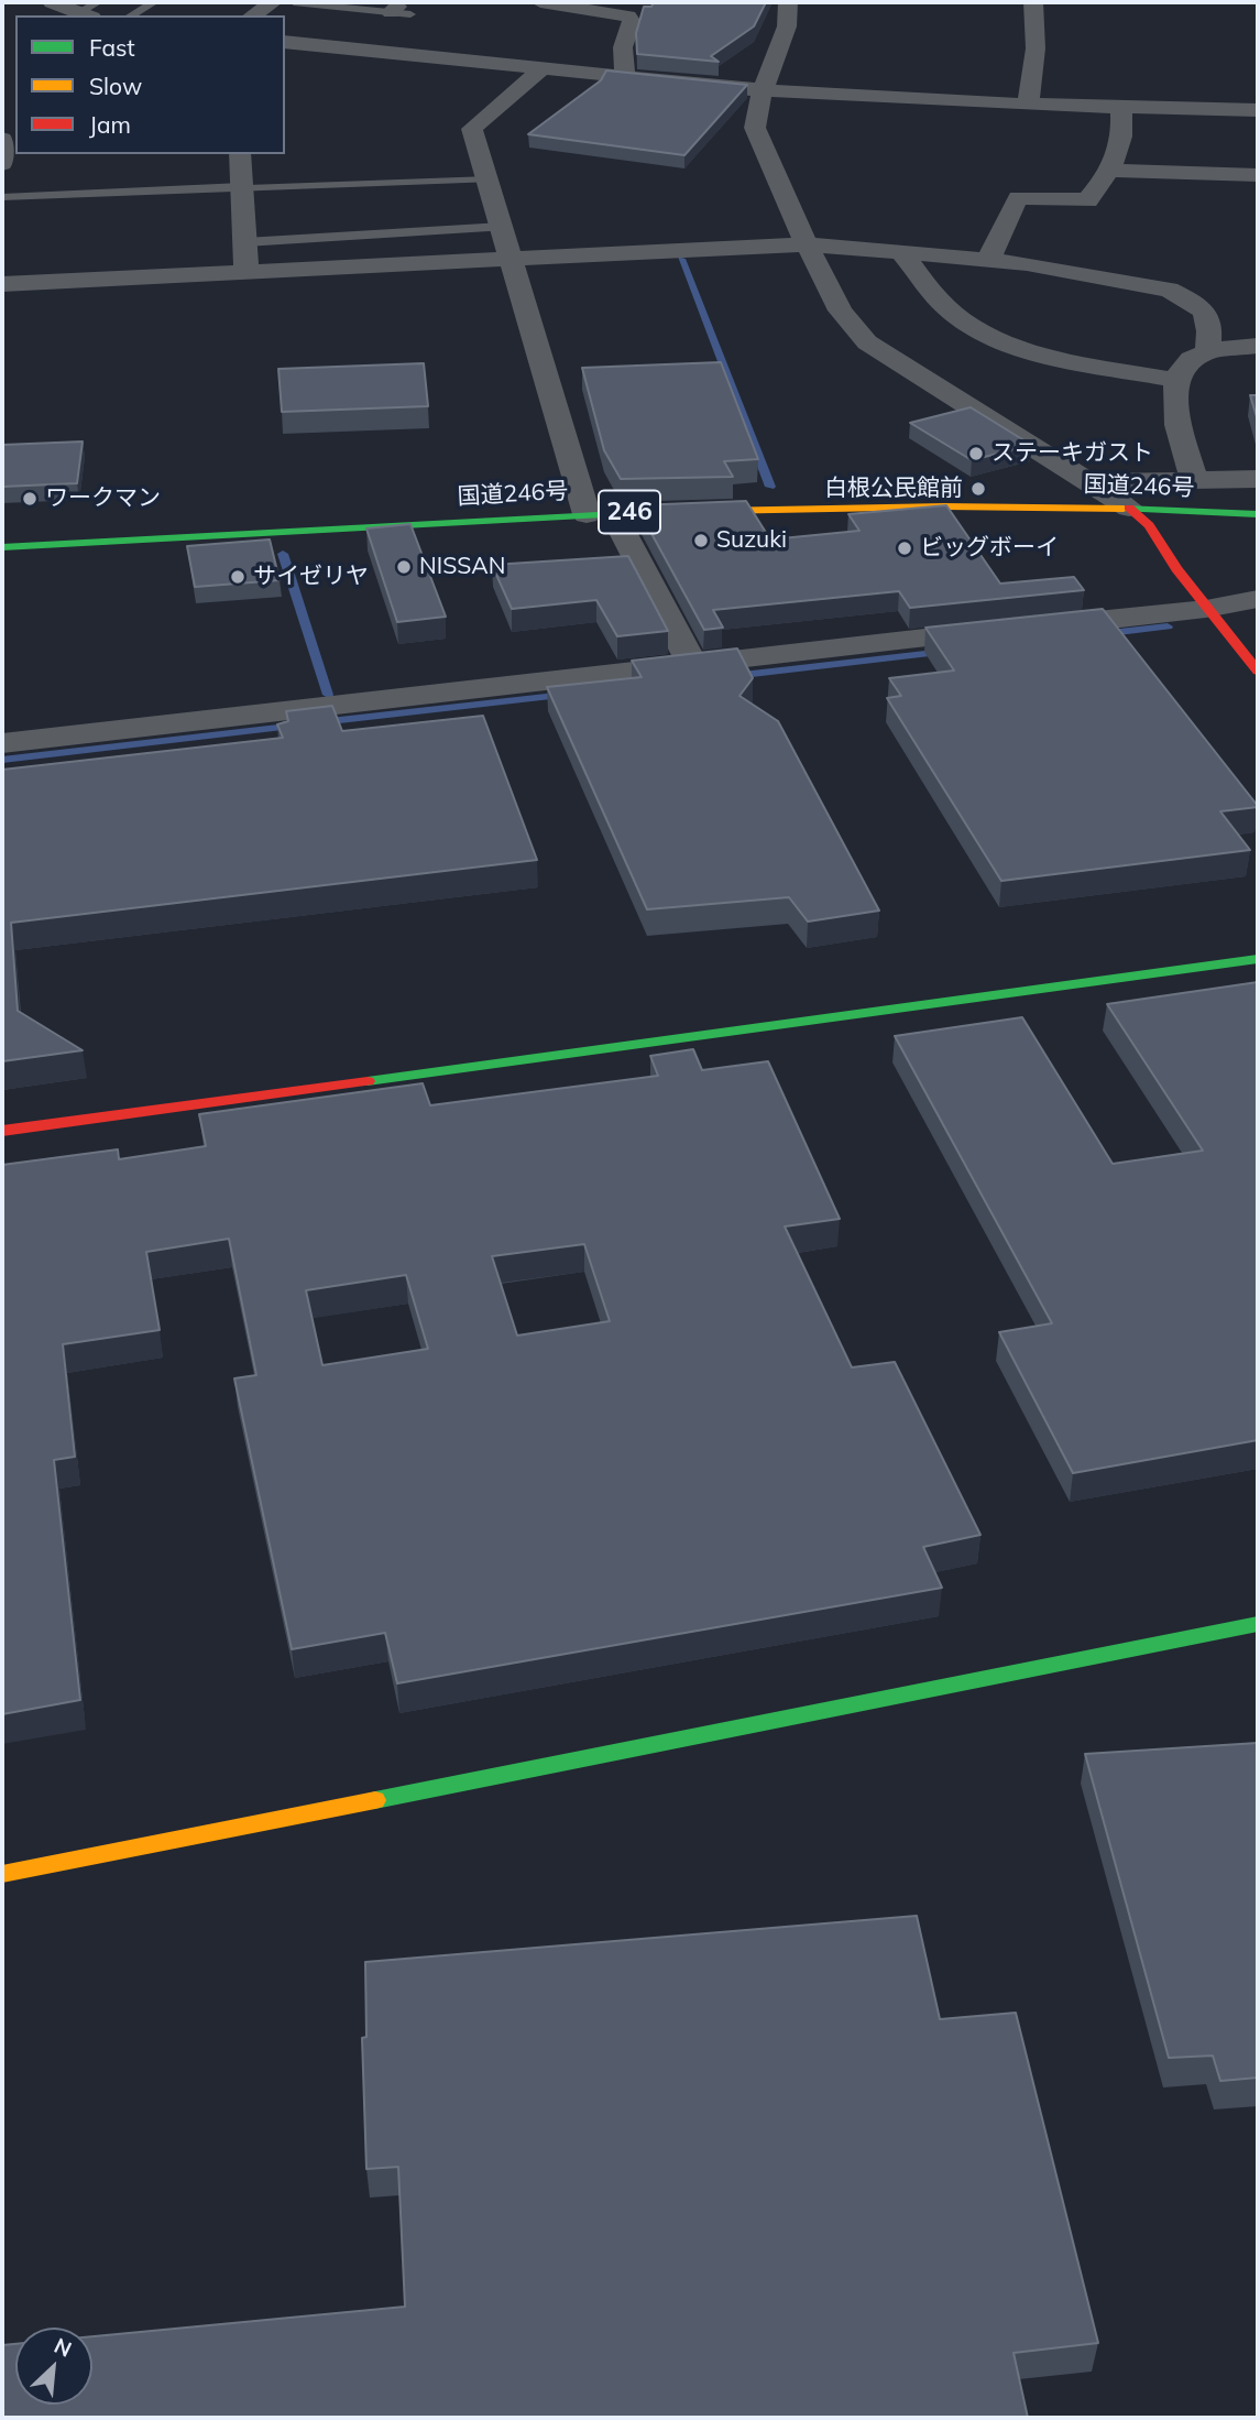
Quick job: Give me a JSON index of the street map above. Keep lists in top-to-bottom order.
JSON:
{
  "streets": {
    "main road": ["国道246号", "246"]
  },
  "places": [
    "ステーキガスト",
    "白根公民館前",
    "ワークマン",
    "Suzuki",
    "ビッグボーイ",
    "NISSAN",
    "サイゼリヤ"
  ],
  "legend": ["Fast", "Slow", "Jam"],
  "north": "top right"
}
